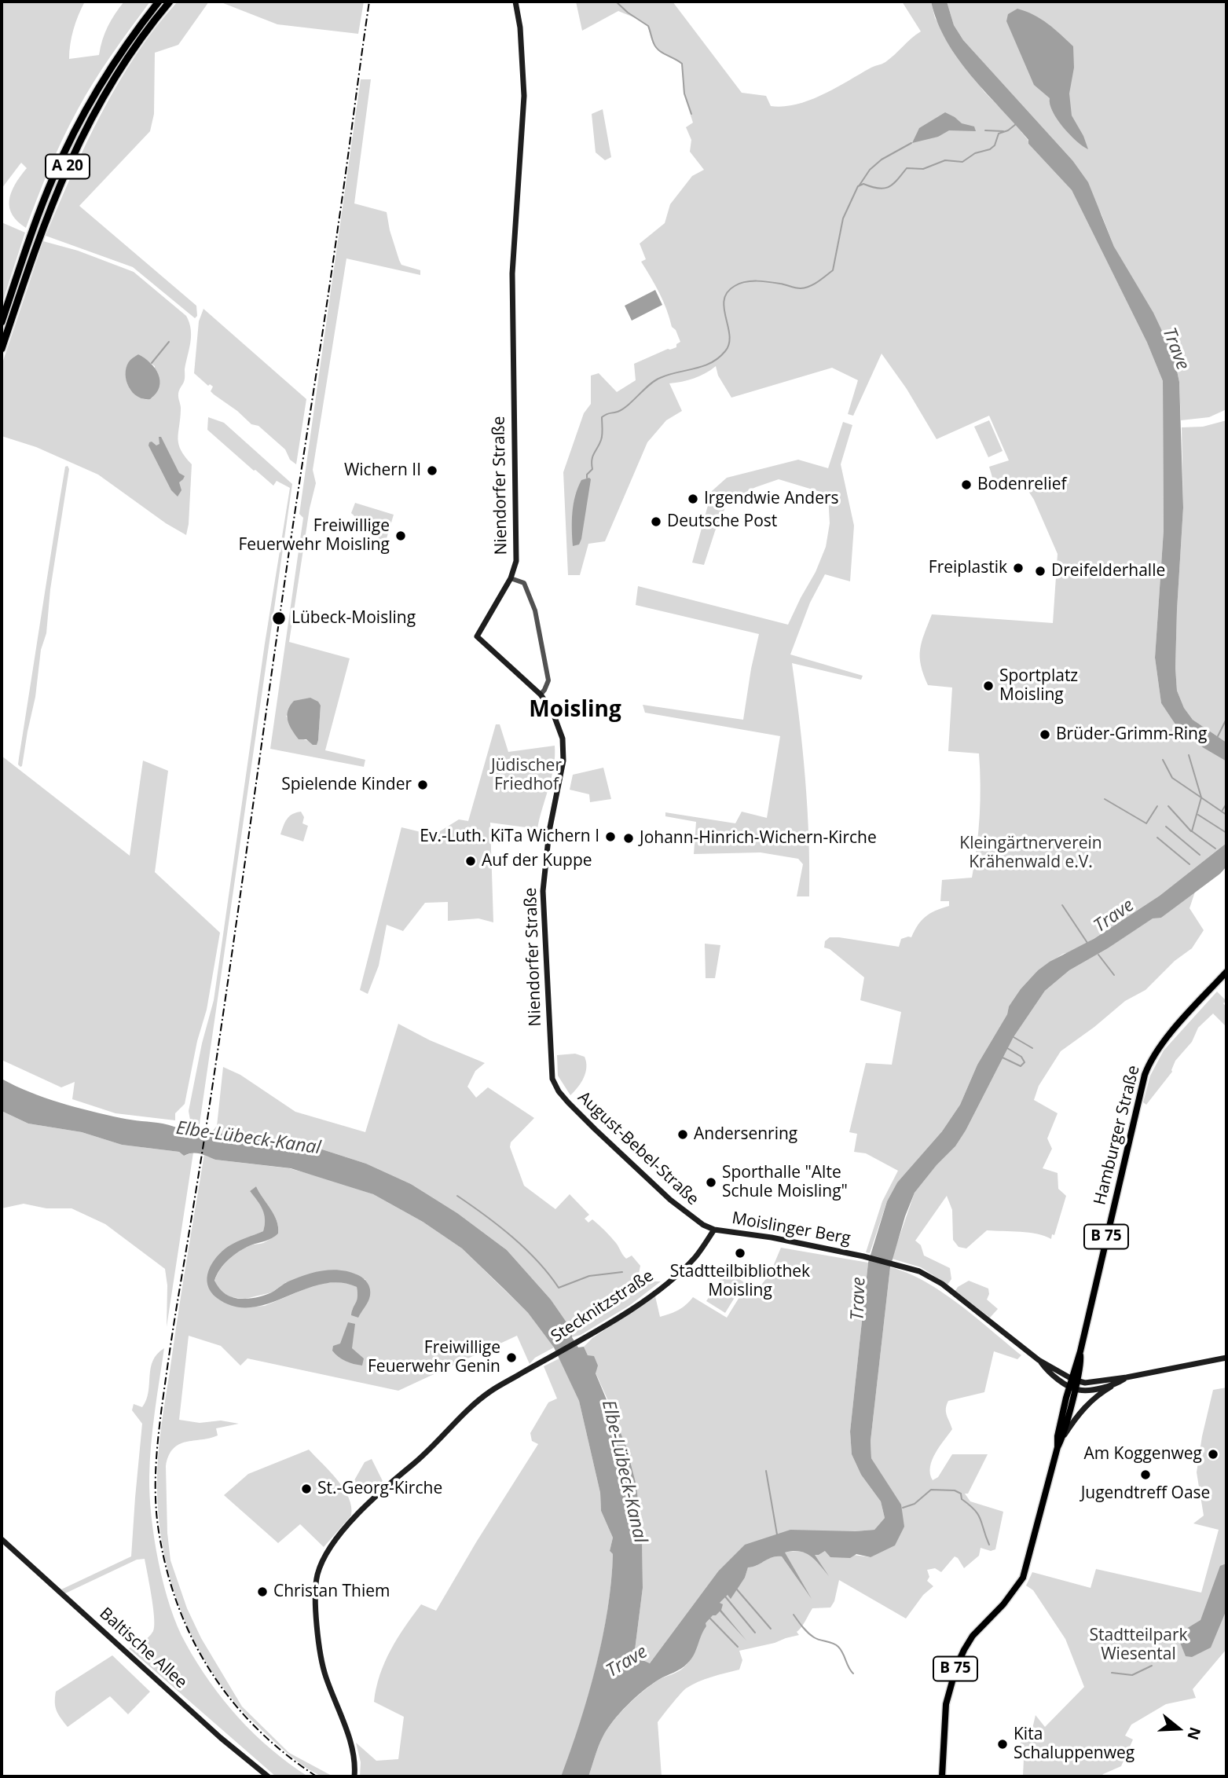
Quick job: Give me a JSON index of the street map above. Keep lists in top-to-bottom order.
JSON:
{
  "streets": {
    "highway": ["A 20"],
    "main road": [
      "Niendorfer Straße",
      "Hamburger Straße",
      "August-Bebel-Straße",
      "Moislinger Berg",
      "B 75",
      "Stecknitzstraße",
      "Baltische Allee"
    ]
  },
  "crossings": [
    ["Niendorfer Straße", "August-Bebel-Straße"],
    ["Hamburger Straße", "B 75"],
    ["August-Bebel-Straße", "Moislinger Berg"],
    ["August-Bebel-Straße", "Stecknitzstraße"],
    ["Moislinger Berg", "Stecknitzstraße"]
  ],
  "districts": ["Moisling"],
  "water": ["Trave", "Elbe-Lübeck-Kanal"],
  "parks": ["Jüdischer Friedhof", "Kleingärtnerverein Krähenwald e.V.", "Stadtteilpark Wiesental"],
  "places": [
    "Wichern II",
    "Bodenrelief",
    "Irgendwie Anders",
    "Deutsche Post",
    "Freiwillige Feuerwehr Moisling",
    "Freiplastik",
    "Dreifelderhalle",
    "Lübeck-Moisling",
    "Sportplatz Moisling",
    "Brüder-Grimm-Ring",
    "Spielende Kinder",
    "Ev.-Luth. KiTa Wichern I",
    "Johann-Hinrich-Wichern-Kirche",
    "Auf der Kuppe",
    "Andersenring",
    "Sporthalle \"Alte Schule Moisling\"",
    "Stadtteilbibliothek Moisling",
    "Freiwillige Feuerwehr Genin",
    "Am Koggenweg",
    "Jugendtreff Oase",
    "St.-Georg-Kirche",
    "Christan Thiem",
    "Kita Schaluppenweg"
  ],
  "north": "right"
}
